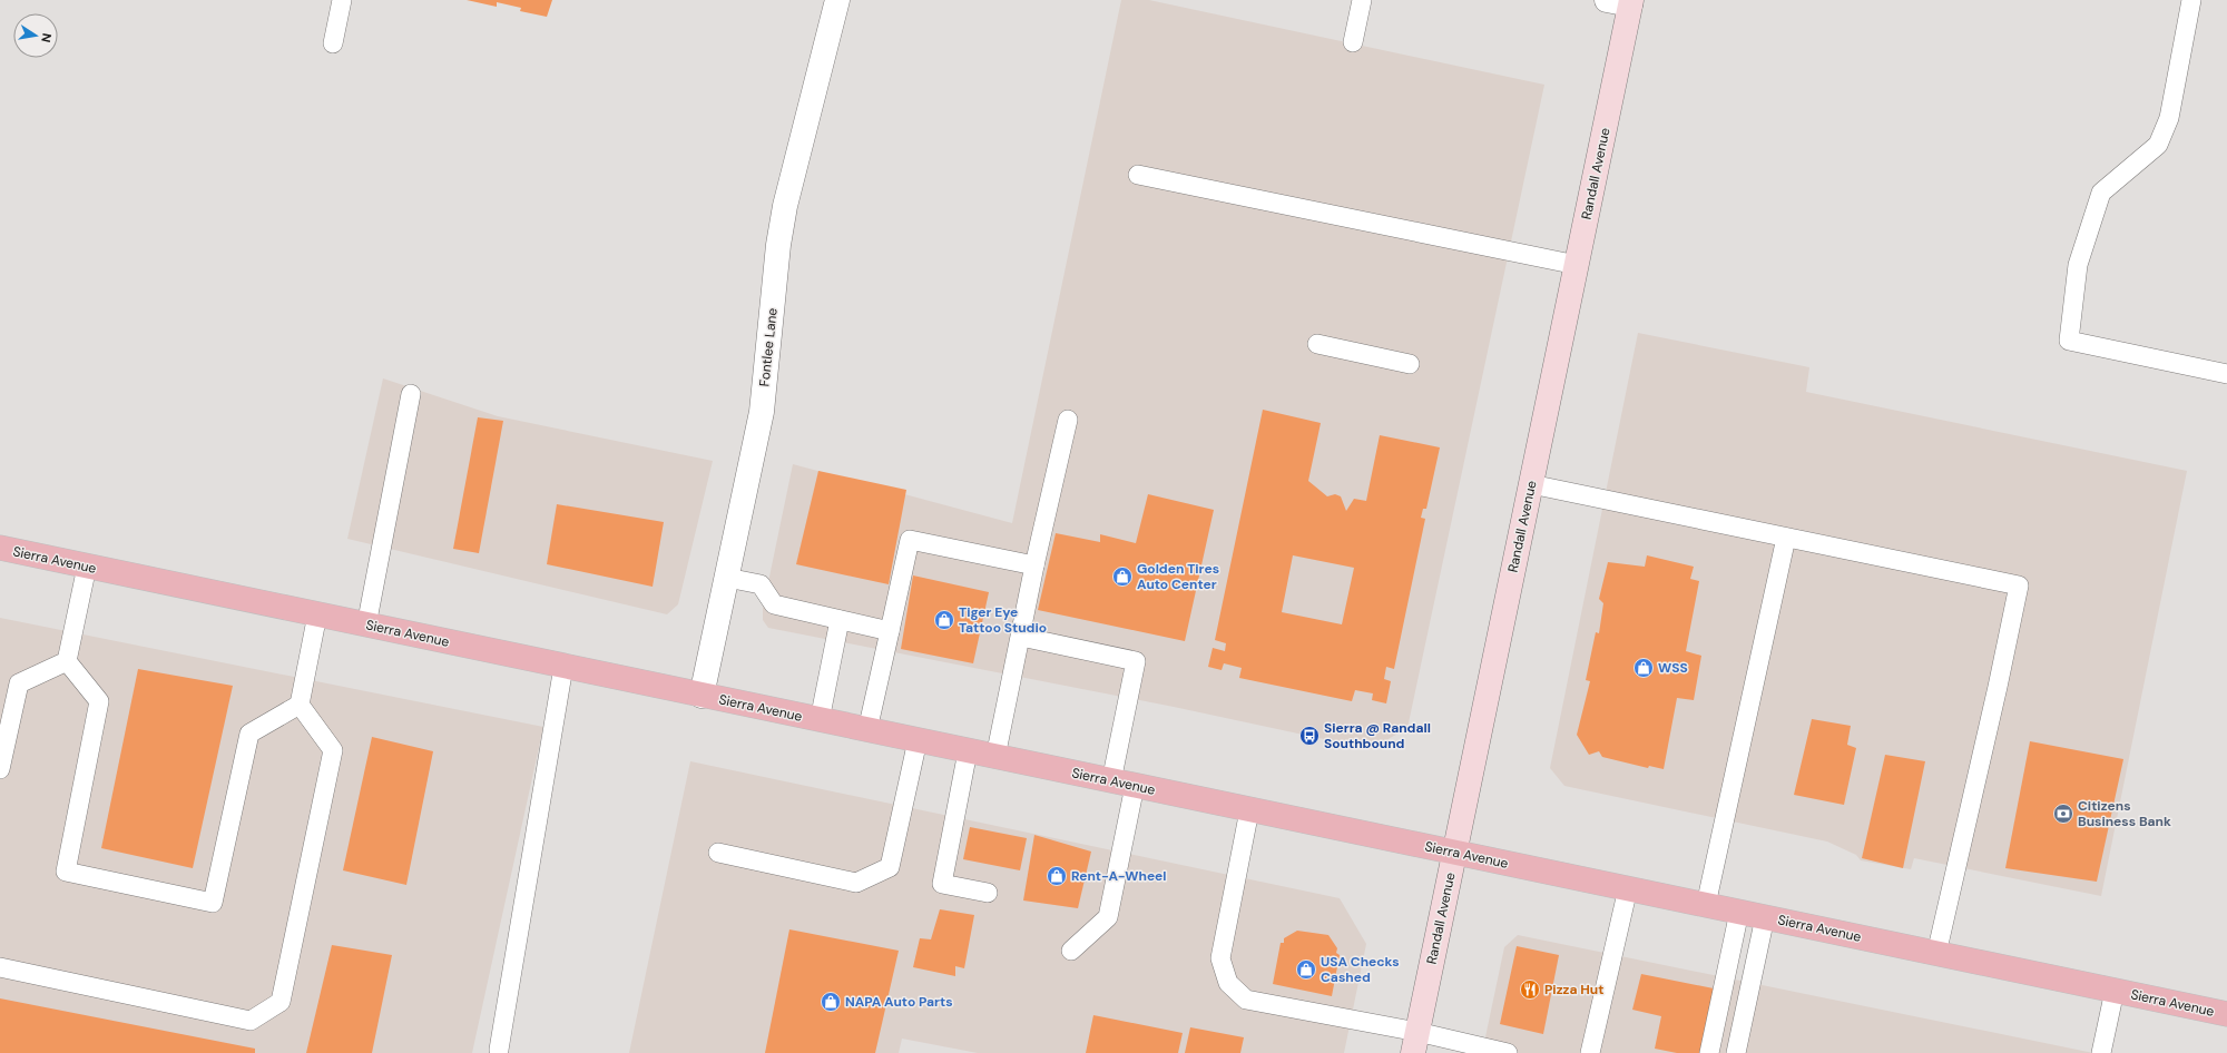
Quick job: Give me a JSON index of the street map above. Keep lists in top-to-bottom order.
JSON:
{
  "streets": {
    "main road": ["Sierra Avenue"],
    "street": ["Randall Avenue", "Fontlee Lane"]
  },
  "crossings": [
    ["Randall Avenue", "Sierra Avenue"],
    ["Fontlee Lane", "Sierra Avenue"]
  ],
  "places": {
    "shop": [
      "Golden Tires Auto Center",
      "Tiger Eye Tattoo Studio",
      "WSS",
      "Rent-A-Wheel",
      "USA Checks Cashed",
      "NAPA Auto Parts"
    ],
    "bus stop": ["Sierra @ Randall Southbound"],
    "bank": ["Citizens Business Bank"],
    "restaurant": ["Pizza Hut"]
  },
  "north": "right"
}
